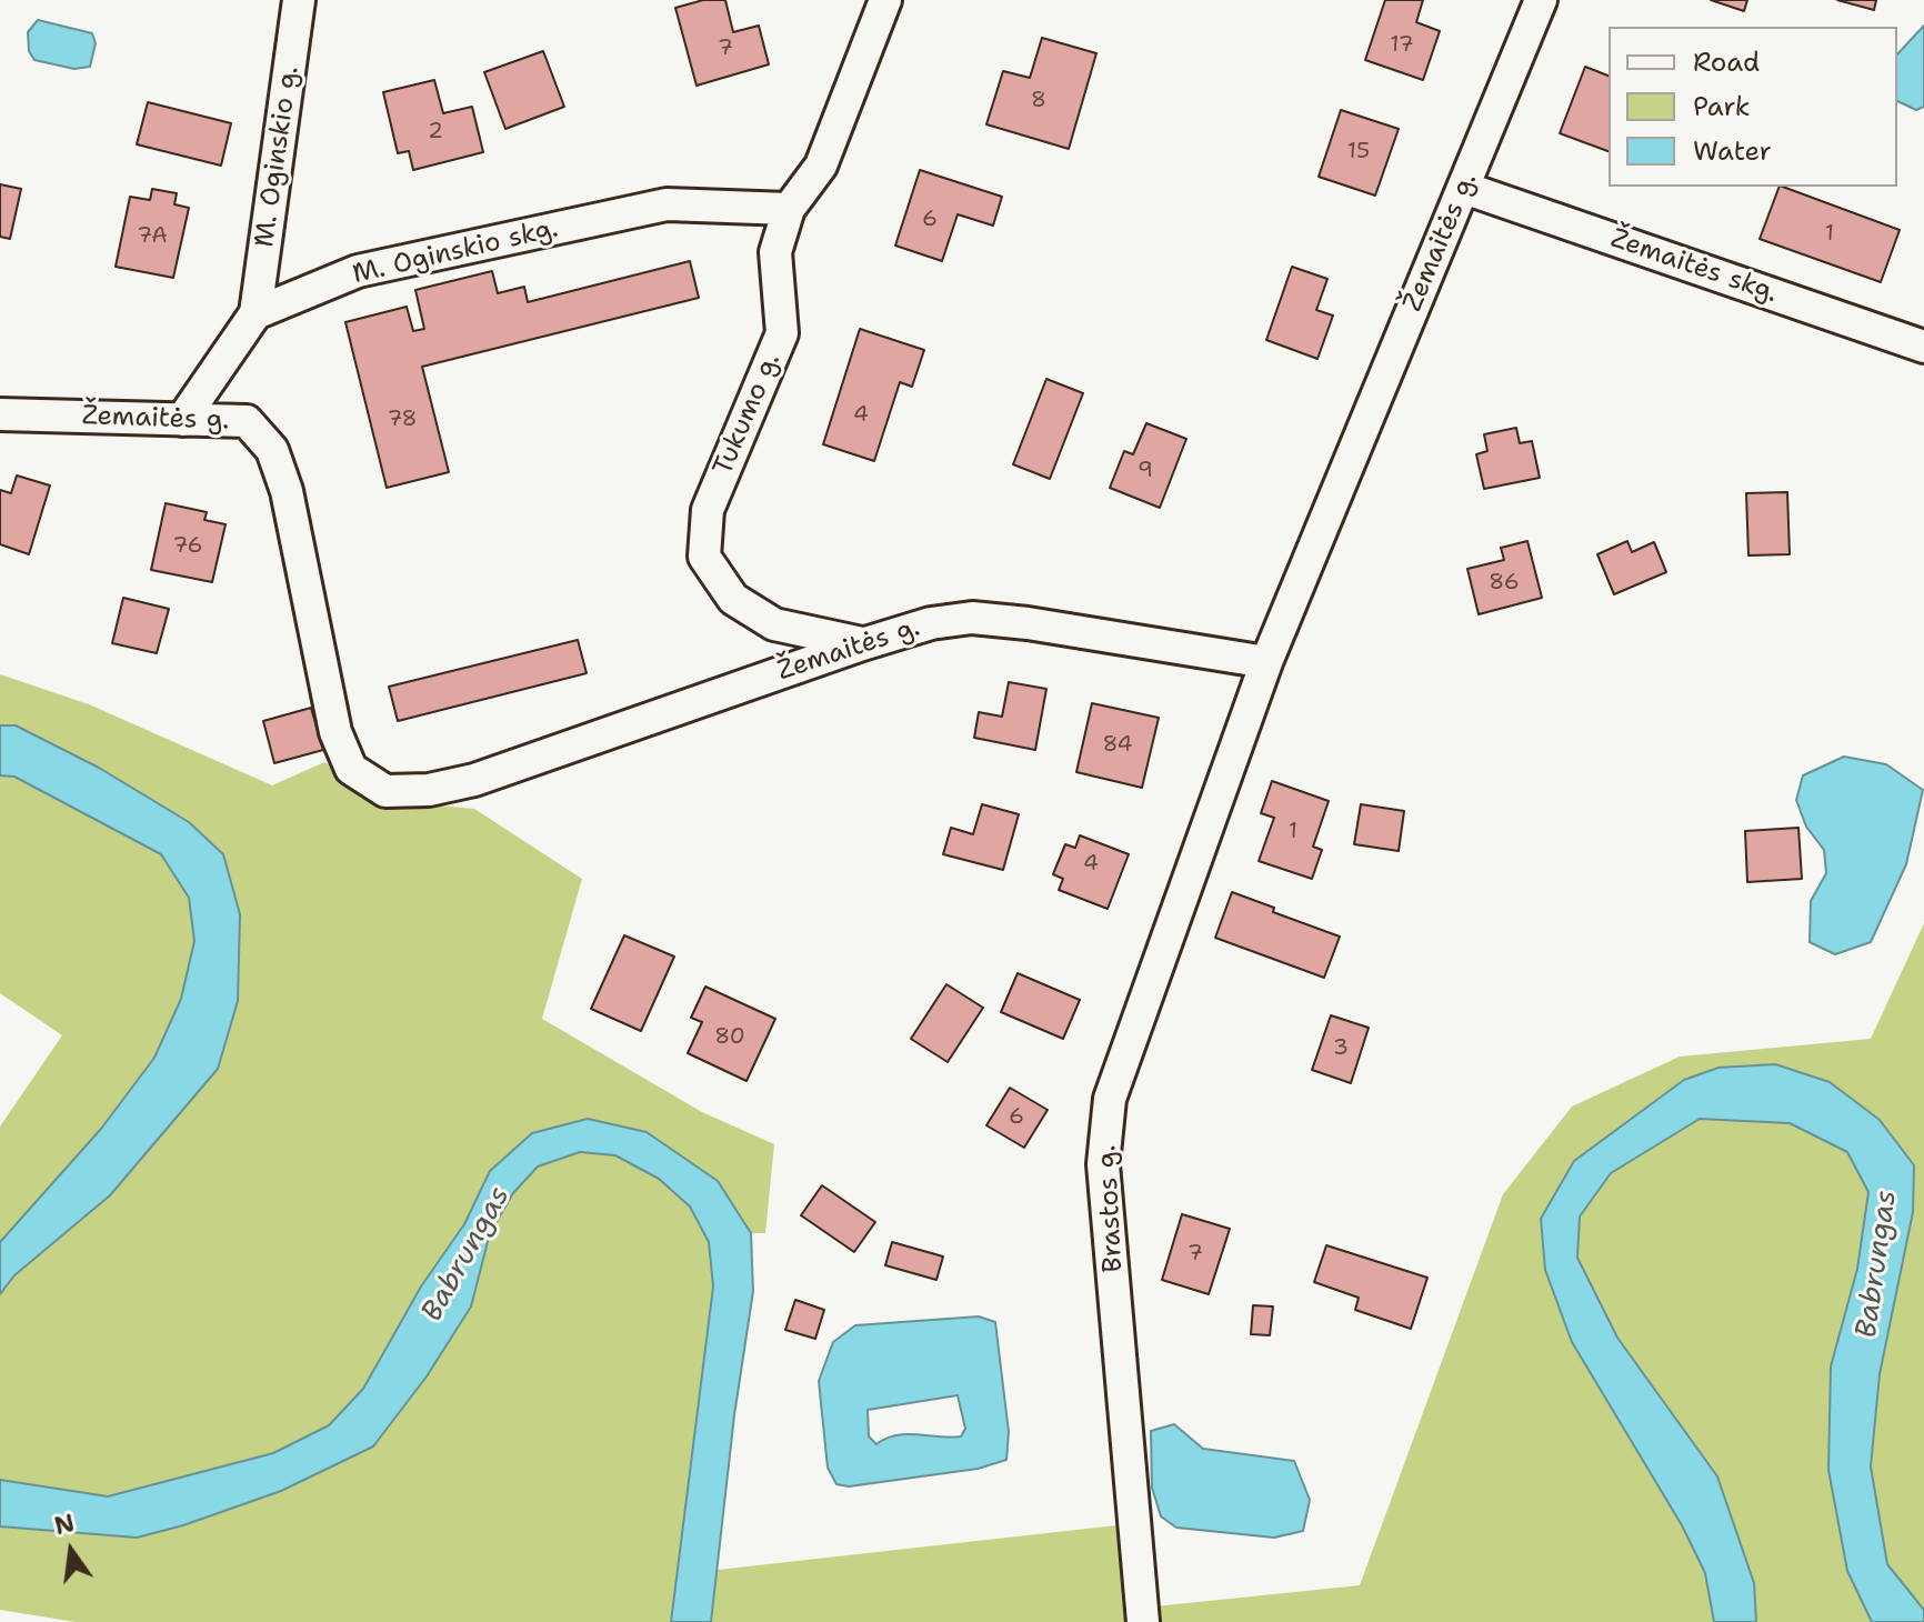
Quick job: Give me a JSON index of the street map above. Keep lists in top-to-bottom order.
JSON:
{
  "streets": {
    "street": [
      "M. Oginskio g.",
      "Žemaitės g.",
      "M. Oginskio skg.",
      "Žemaitės skg.",
      "Tukumo g.",
      "Brastos g."
    ]
  },
  "crossings": [
    ["M. Oginskio g.", "M. Oginskio skg."],
    ["Žemaitės g.", "Žemaitės skg."],
    ["Žemaitės g.", "Tukumo g."],
    ["Žemaitės g.", "Brastos g."],
    ["M. Oginskio skg.", "Tukumo g."]
  ],
  "water": ["Babrungas"],
  "house_numbers": [
    "17",
    "7",
    "8",
    "2",
    "15",
    "6",
    "1",
    "7A",
    "4",
    "78",
    "9",
    "76",
    "86",
    "84",
    "1",
    "4",
    "80",
    "3",
    "6",
    "7"
  ],
  "legend": ["Road", "Park", "Water"],
  "north": "top"
}
